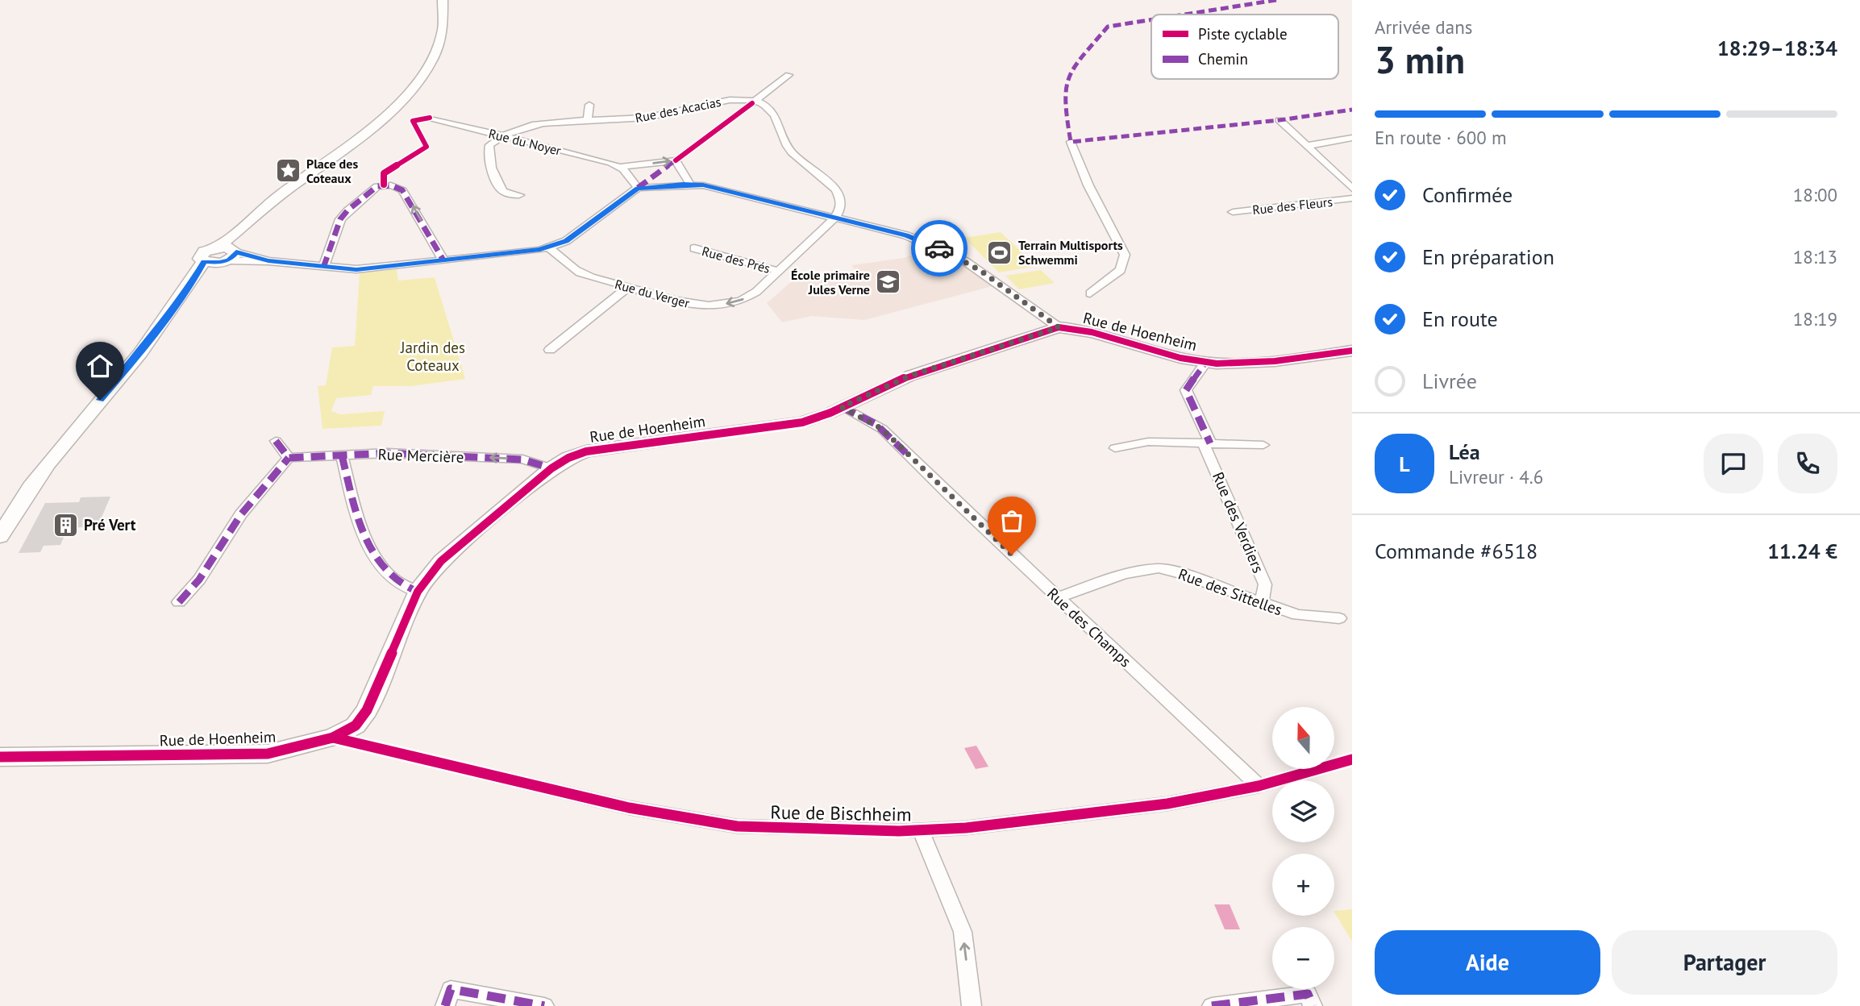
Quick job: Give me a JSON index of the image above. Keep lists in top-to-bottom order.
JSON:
{
  "streets": {
    "street": [
      "Rue des Acacias",
      "Rue du Noyer",
      "Rue des Fleurs",
      "Rue des Prés",
      "Rue du Verger",
      "Rue de Hoenheim",
      "Rue Mercière",
      "Rue des Verdiers",
      "Rue des Sittelles",
      "Rue des Champs",
      "Rue de Bischheim"
    ]
  },
  "crossings": [
    ["Rue des Acacias", "Rue du Noyer"],
    ["Rue des Acacias", "Rue du Verger"],
    ["Rue des Prés", "Rue du Verger"],
    ["Rue de Hoenheim", "Rue Mercière"],
    ["Rue de Hoenheim", "Rue des Verdiers"],
    ["Rue de Hoenheim", "Rue des Champs"],
    ["Rue de Hoenheim", "Rue de Bischheim"],
    ["Rue des Verdiers", "Rue des Sittelles"],
    ["Rue des Sittelles", "Rue des Champs"],
    ["Rue des Champs", "Rue de Bischheim"]
  ],
  "one_way": ["Rue du Verger", "Rue Mercière"],
  "parks": ["Jardin des Coteaux"],
  "places": {
    "place": ["Place des Coteaux"],
    "sports": ["Terrain Multisports Schwemmi"],
    "school or university": ["École primaire Jules Verne"],
    "building": ["Pré Vert"]
  },
  "legend": ["Piste cyclable", "Chemin"],
  "north": "top",
  "page": {
    "heading": ["3 min", "Arrivée dans", "18:29–18:34"],
    "panel": [
      "Léa",
      "Livreur · 4.6",
      "Commande #6518",
      "11.24 €"
    ],
    "bar": "En route · 600 m",
    "list": [
      ["Confirmée", "18:00"],
      ["En préparation", "18:13"],
      ["En route", "18:19"],
      "Livrée"
    ],
    "round": "L",
    "map_buttons": ["+", "−"],
    "buttons": ["Aide", "Partager"]
  }
}
